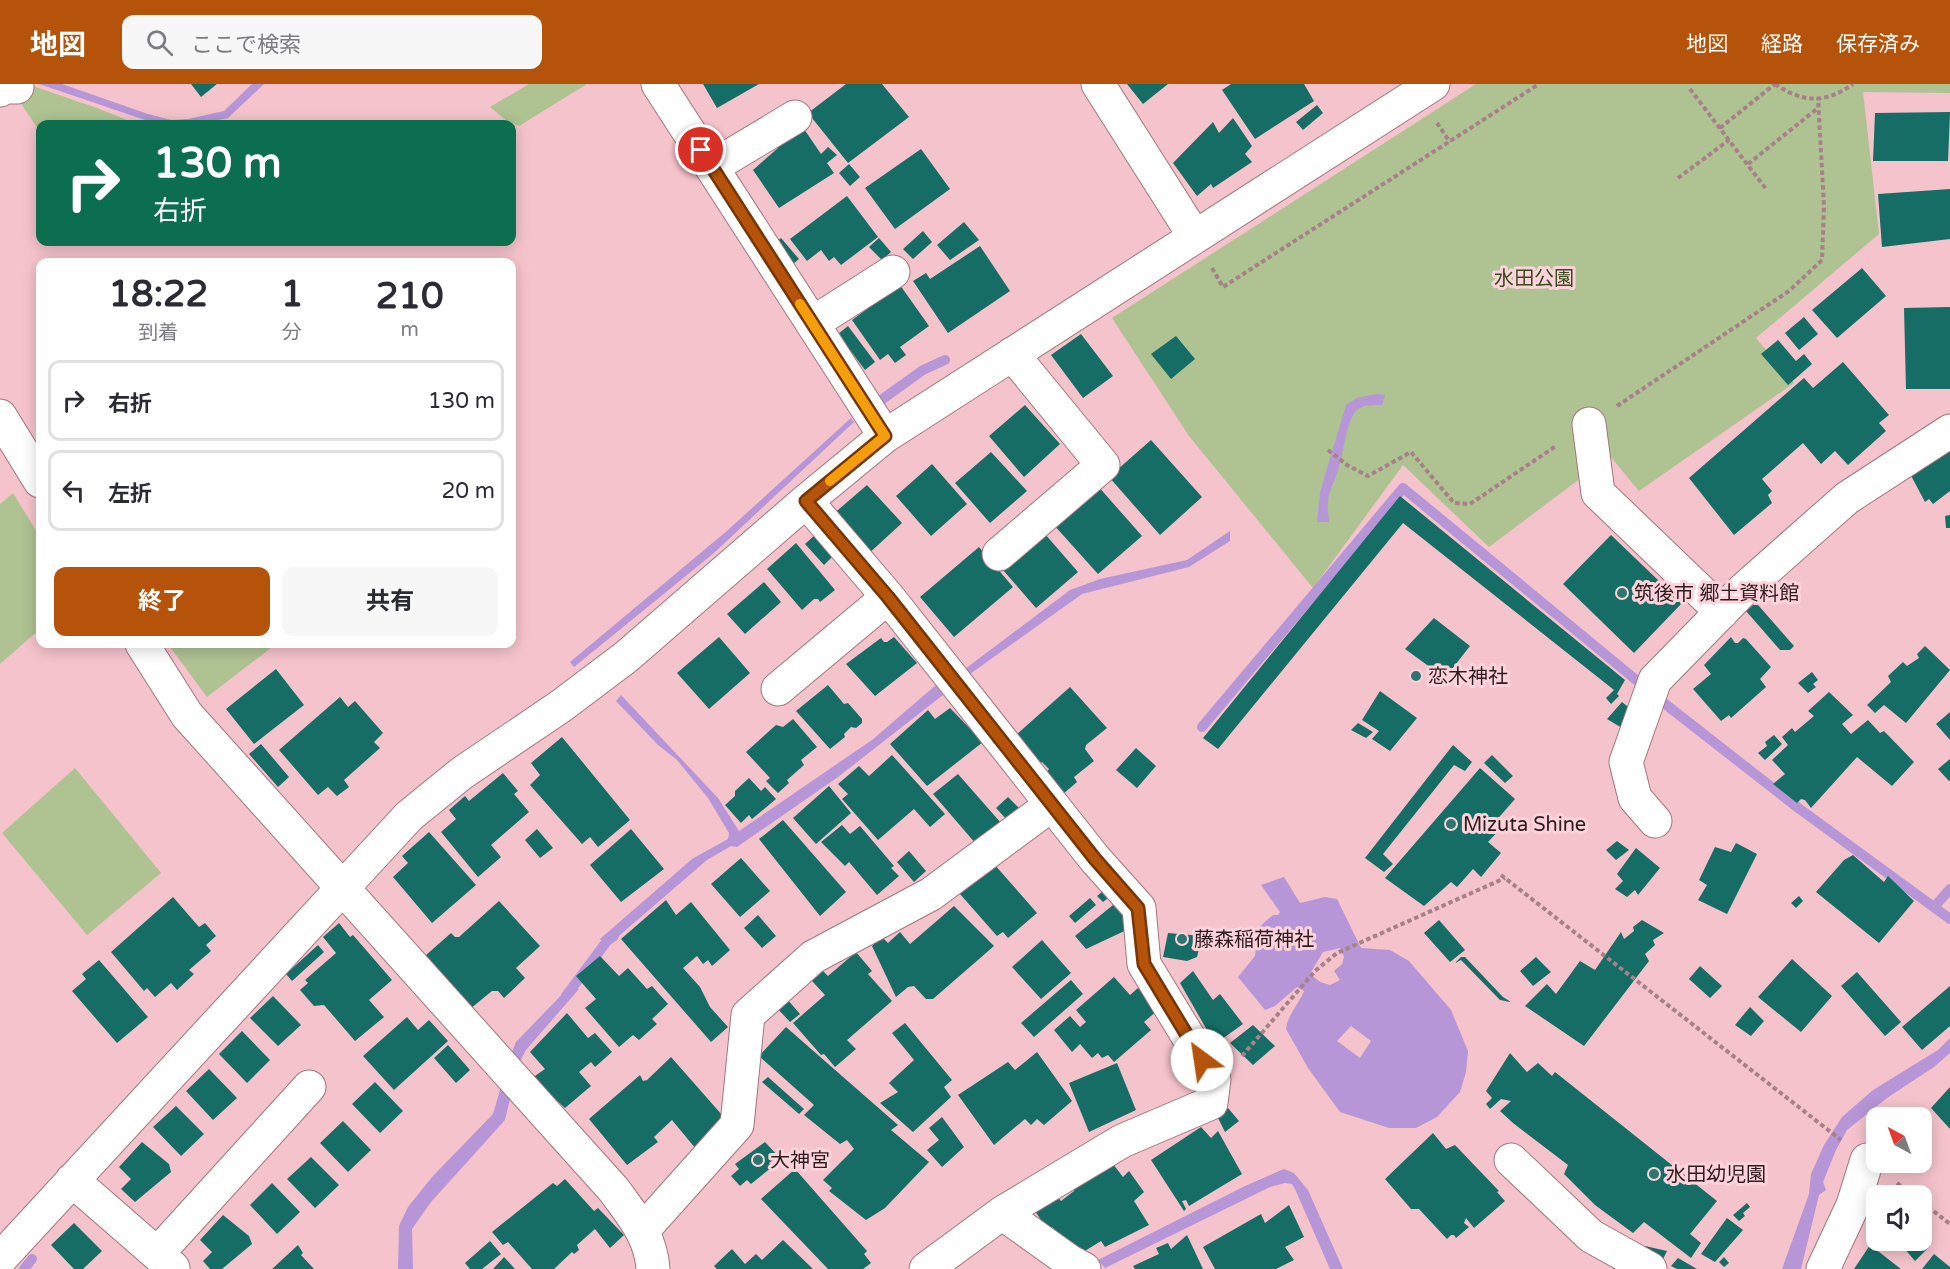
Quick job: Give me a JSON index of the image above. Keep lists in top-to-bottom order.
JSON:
{
  "parks": ["水田公園"],
  "places": [
    "筑後市 郷土資料館",
    "恋木神社",
    "Mizuta Shine",
    "藤森稲荷神社",
    "大神宮",
    "水田幼児園"
  ],
  "north": "top left",
  "page": {
    "header": "地図",
    "search": "ここで検索",
    "nav": ["地図", "経路", "保存済み"],
    "turn": ["130 m", "右折"],
    "eta": [
      "18:22",
      "到着",
      "1",
      "分",
      "210",
      "m"
    ],
    "list": [
      {
        "name": "右折",
        "value": "130 m"
      },
      {
        "name": "左折",
        "value": "20 m"
      }
    ],
    "buttons": ["終了", "共有"]
  }
}
